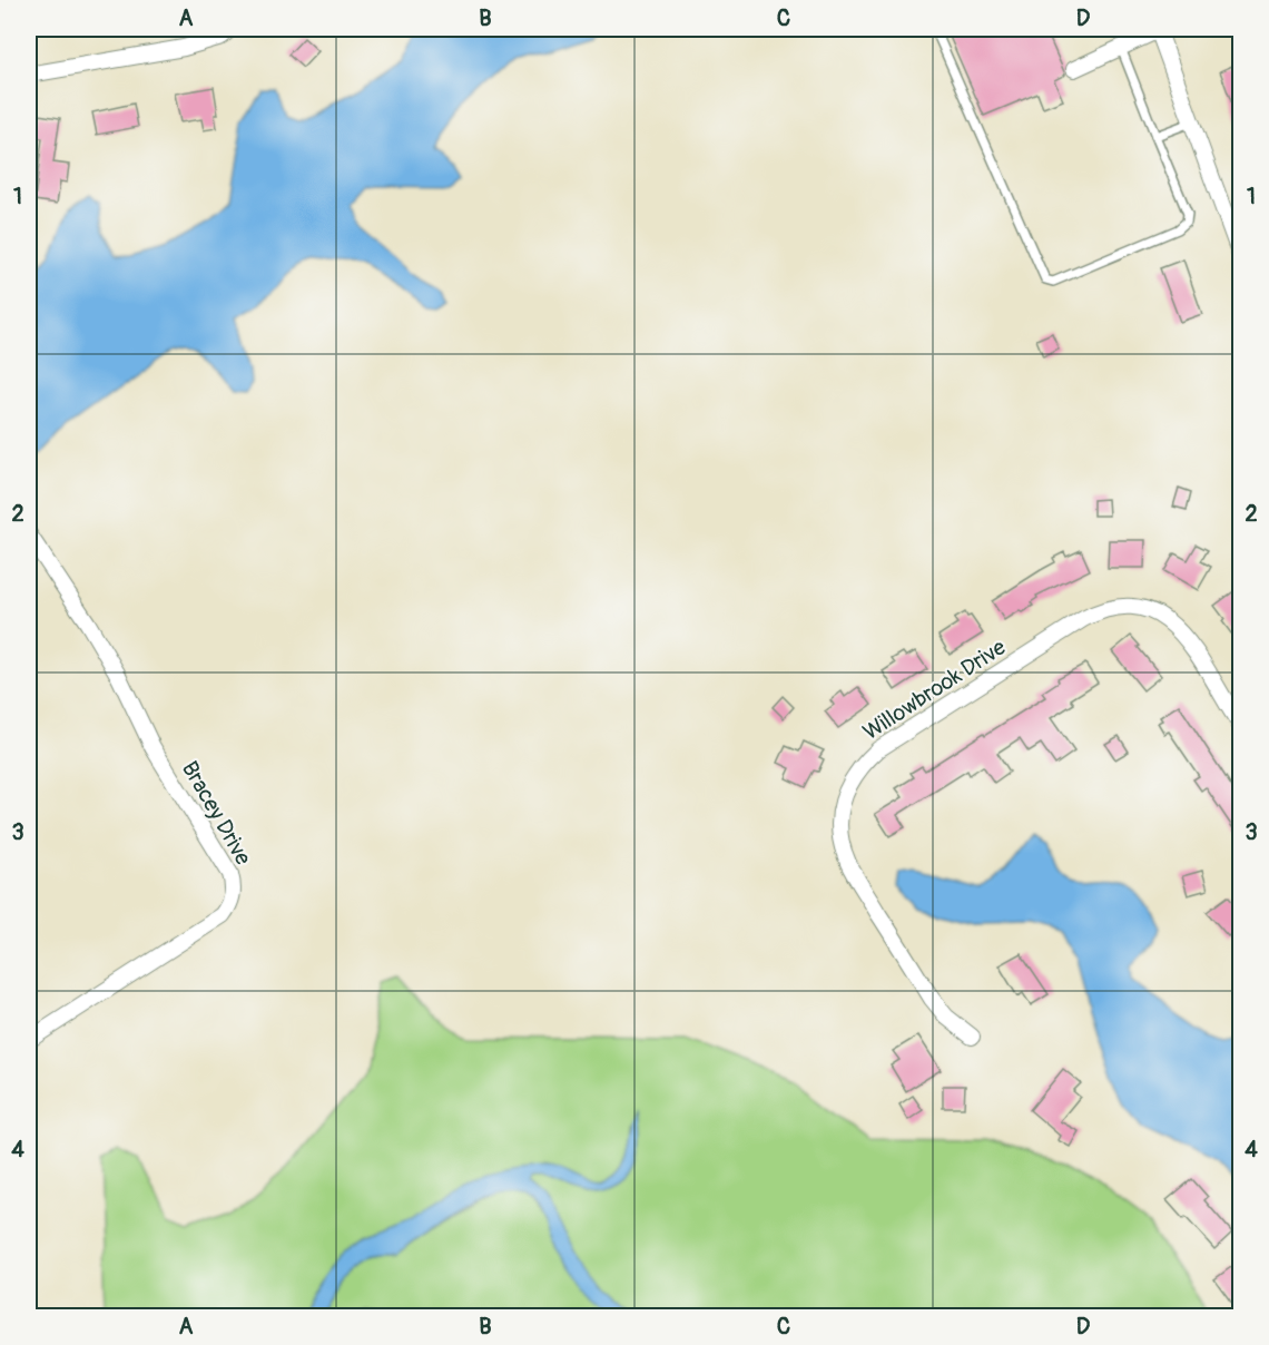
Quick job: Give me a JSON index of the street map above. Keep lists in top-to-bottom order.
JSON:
{
  "streets": {
    "street": ["Willowbrook Drive", "Bracey Drive"]
  },
  "grid": {
    "columns": [
      "A",
      "B",
      "C",
      "D"
    ],
    "rows": [
      "1",
      "2",
      "3",
      "4"
    ]
  }
}
